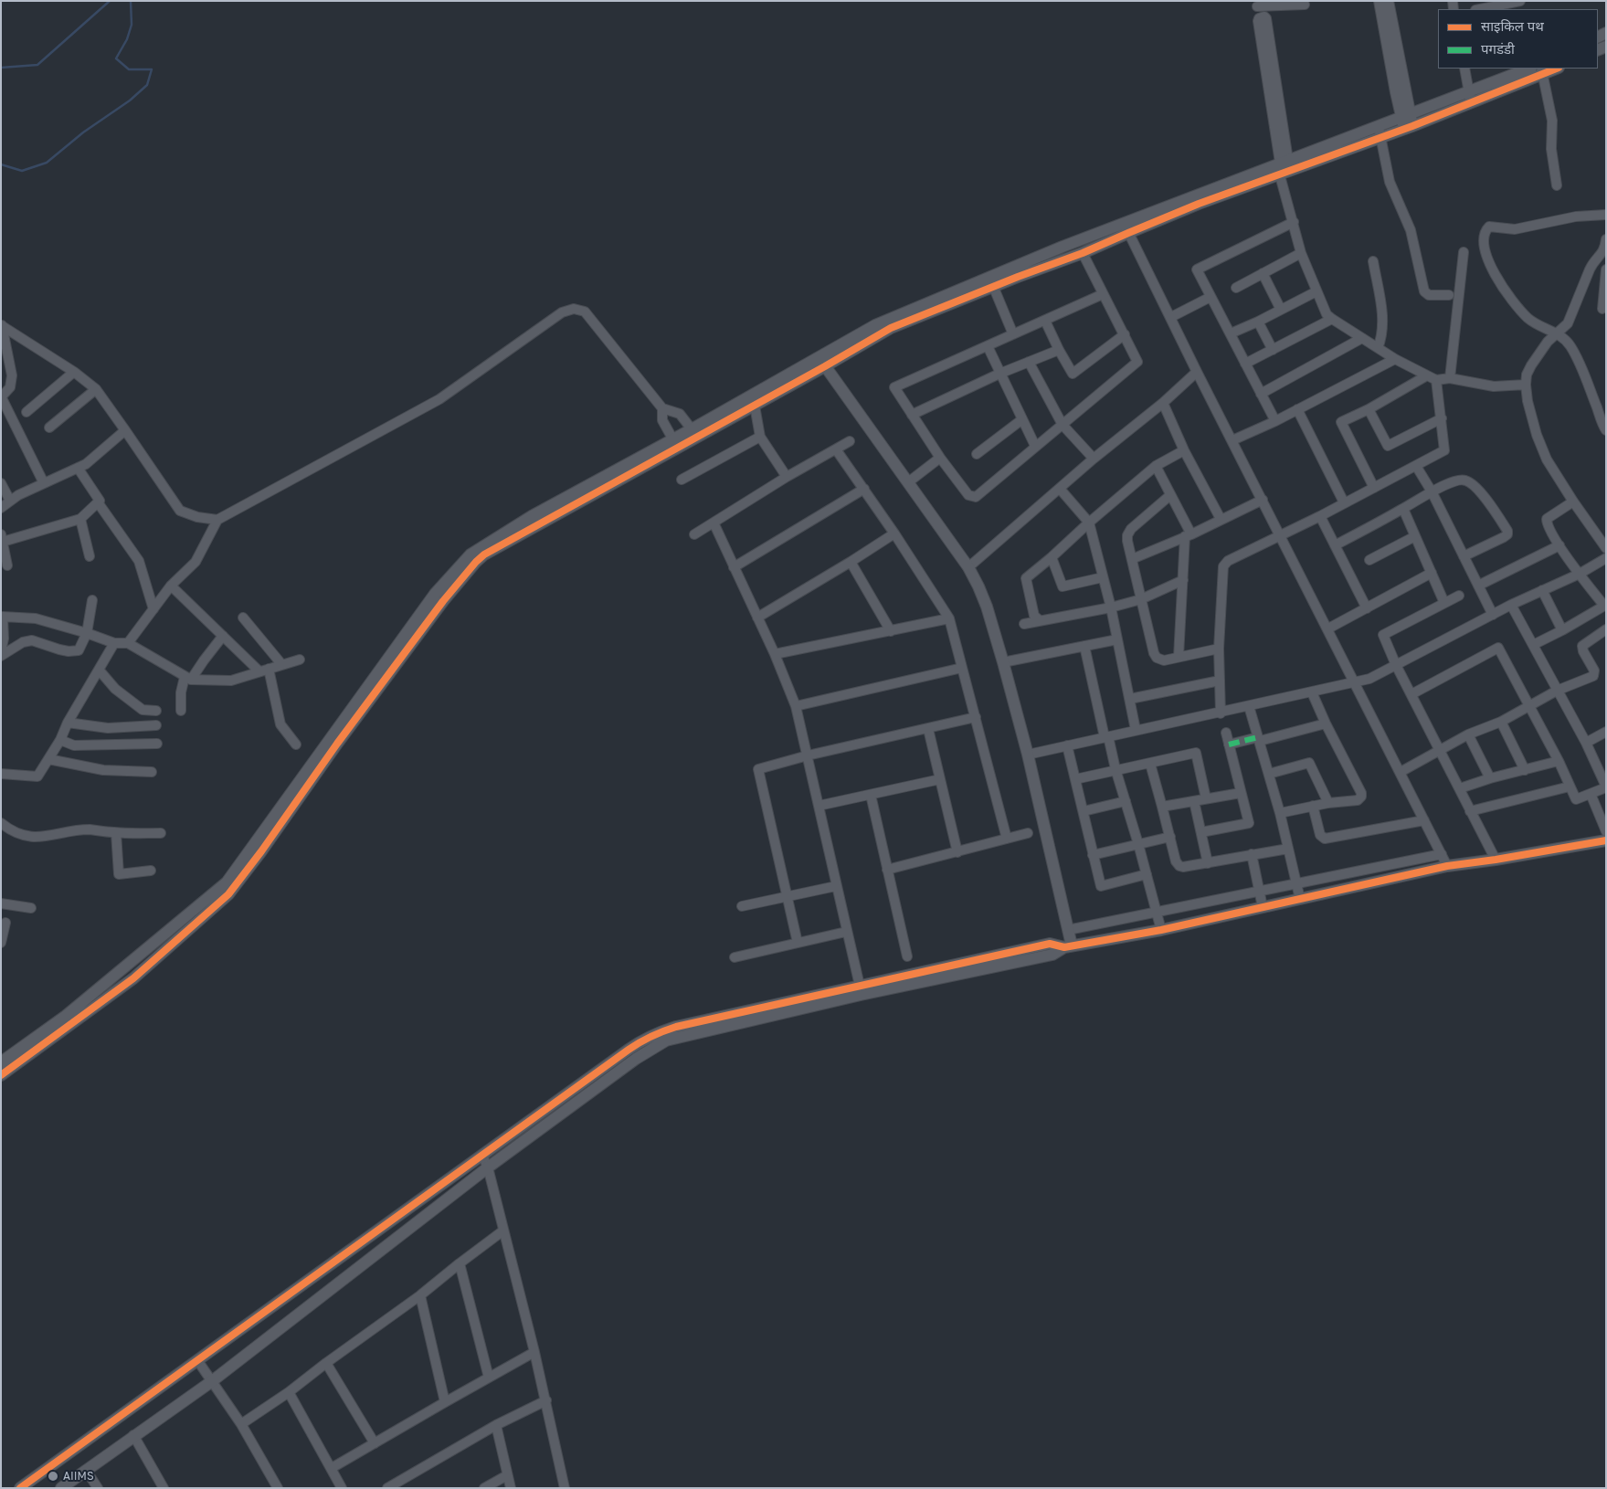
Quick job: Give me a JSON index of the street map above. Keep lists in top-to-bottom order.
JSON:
{
  "places": ["AIIMS"],
  "legend": ["साइकिल पथ", "पगडंडी"]
}
